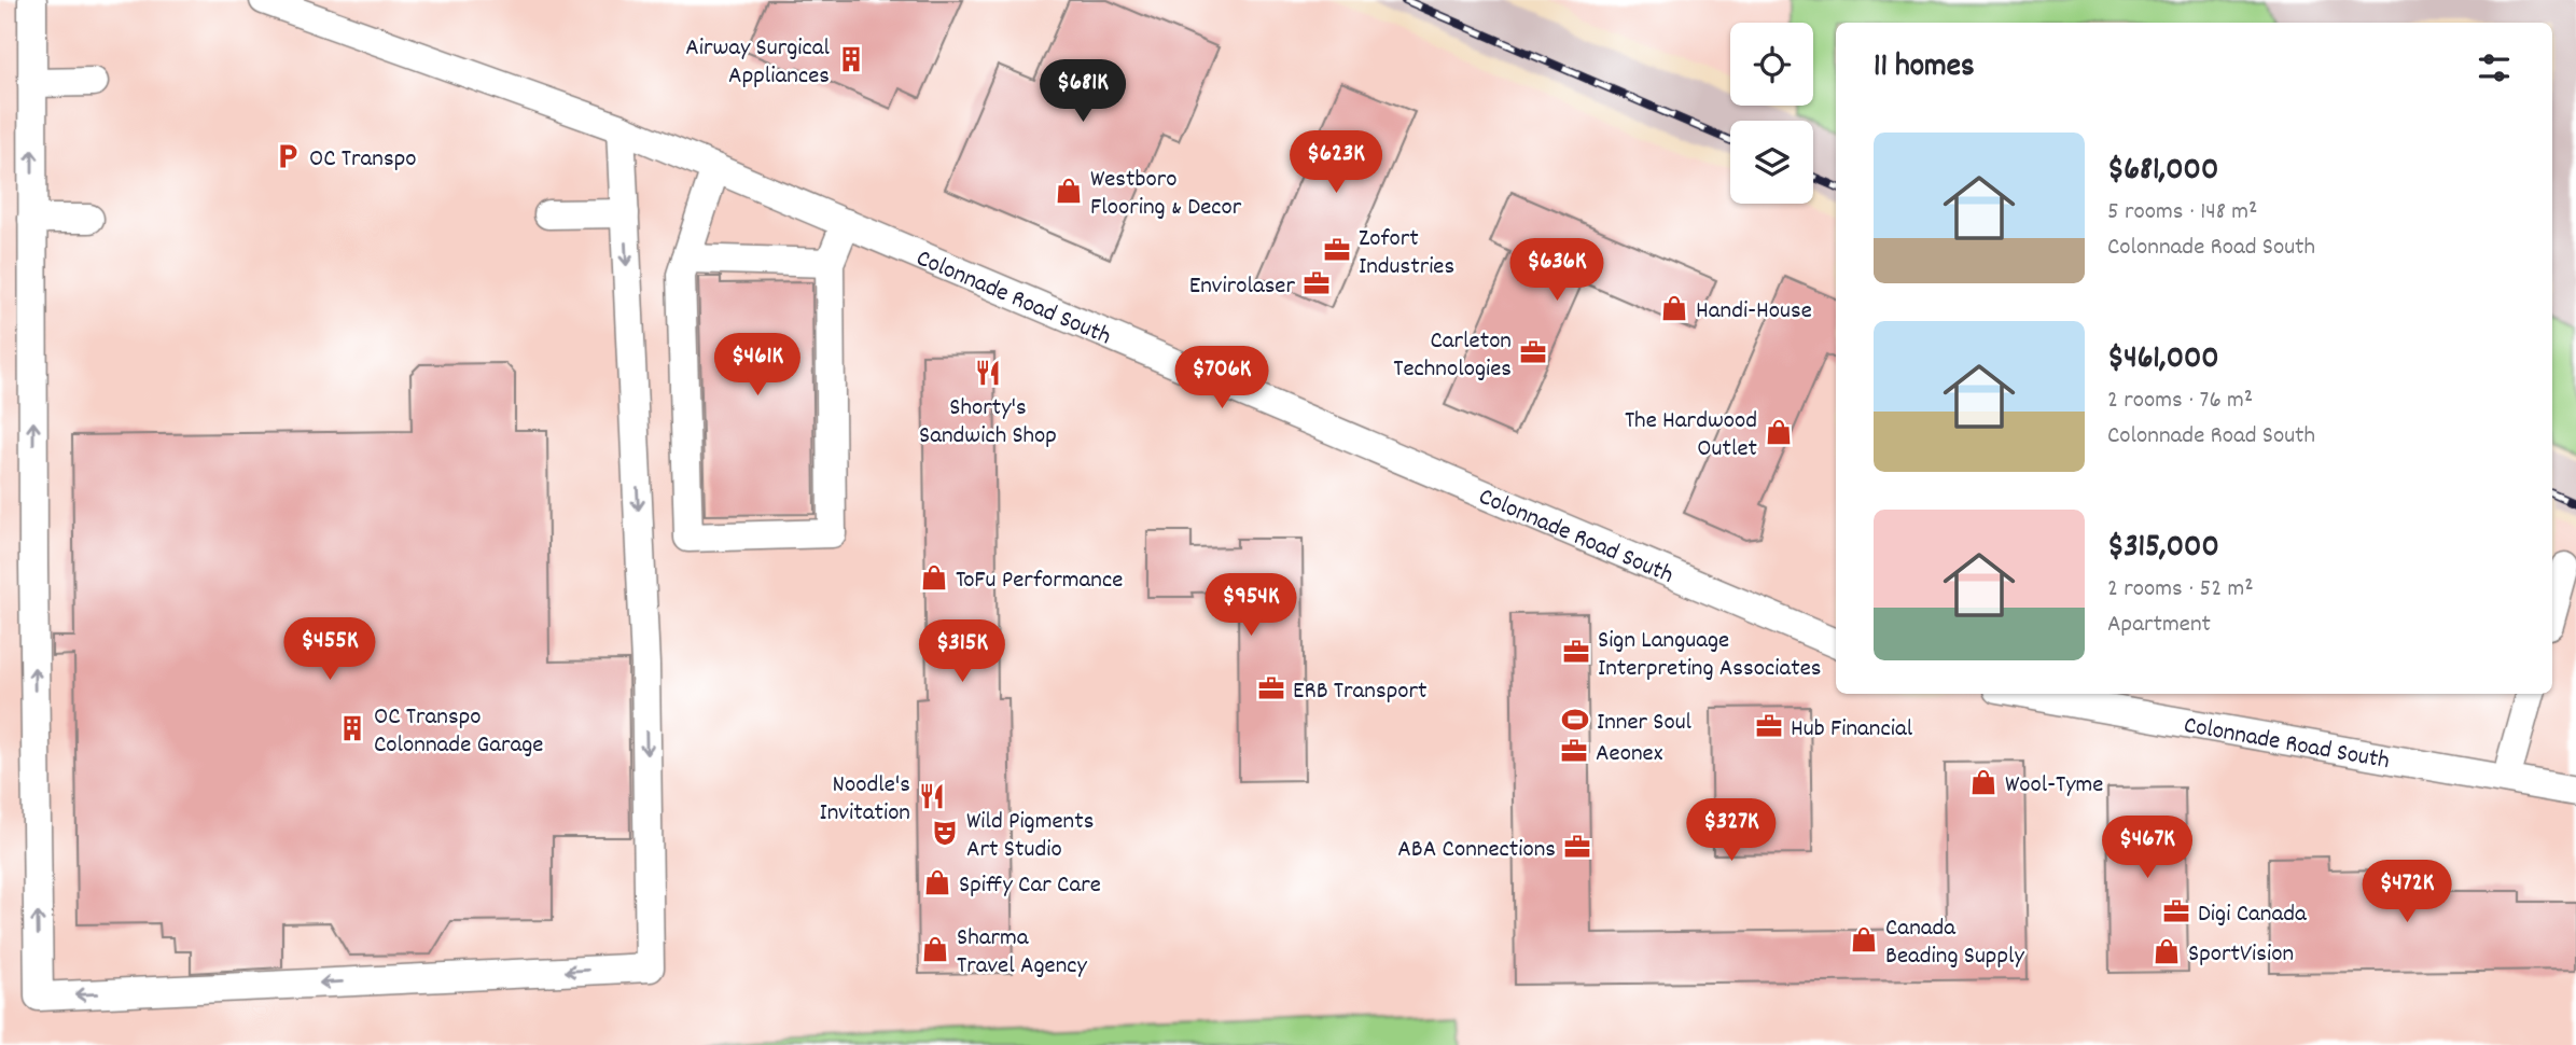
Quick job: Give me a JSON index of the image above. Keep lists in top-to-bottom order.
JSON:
{
  "streets": {
    "street": ["Colonnade Road South"]
  },
  "places": {
    "building": ["Airway Surgical Appliances", "OC Transpo Colonnade Garage"],
    "parking": ["OC Transpo"],
    "shop": [
      "Westboro Flooring & Decor",
      "Handi-House",
      "The Hardwood Outlet",
      "ToFu Performance",
      "Wool-Tyme",
      "Spiffy Car Care",
      "Canada Beading Supply",
      "Sharma Travel Agency",
      "SportVision"
    ],
    "office": [
      "Zofort Industries",
      "Envirolaser",
      "Carleton Technologies",
      "Sign Language Interpreting Associates",
      "ERB Transport",
      "Hub Financial",
      "Aeonex",
      "ABA Connections",
      "Digi Canada"
    ],
    "restaurant": ["Shorty's Sandwich Shop", "Noodle's Invitation"],
    "sports": ["Inner Soul"],
    "theatre": ["Wild Pigments Art Studio"]
  },
  "page": {
    "heading": "11 homes",
    "price": [
      "$681K",
      "$623K",
      "$636K",
      "$461K",
      "$706K",
      "$954K",
      "$455K",
      "$315K",
      "$327K",
      "$467K",
      "$472K"
    ],
    "list": [
      {
        "name": "$681,000",
        "note": "5 rooms · 148 m² · Colonnade Road South"
      },
      {
        "name": "$461,000",
        "note": "2 rooms · 76 m² · Colonnade Road South"
      },
      {
        "name": "$315,000",
        "note": "2 rooms · 52 m² · Apartment"
      }
    ]
  }
}
